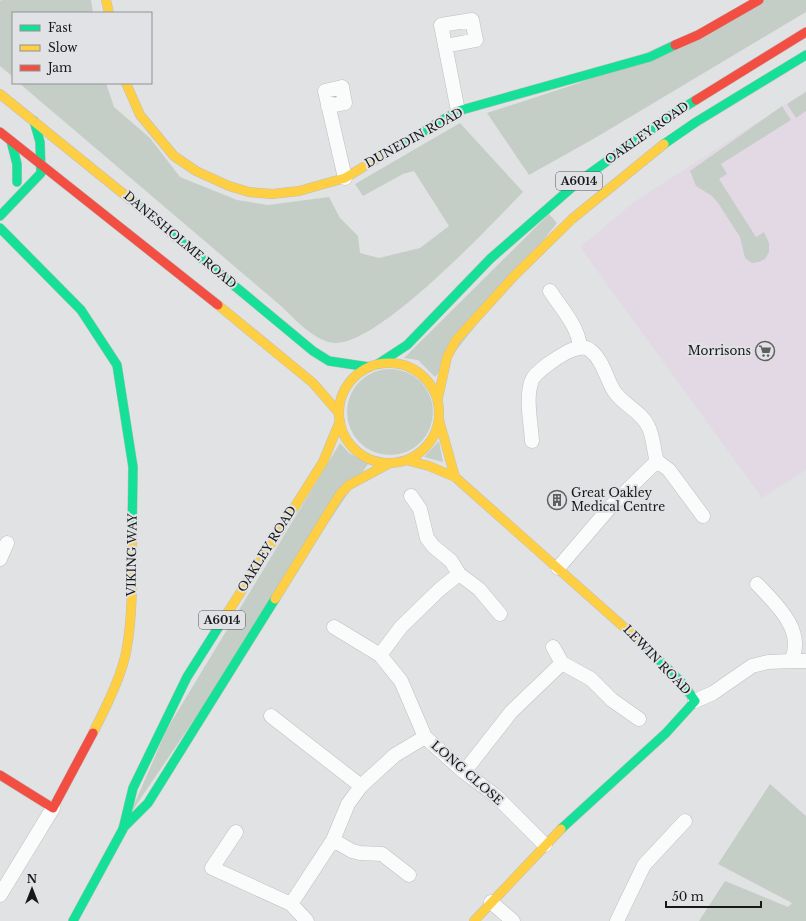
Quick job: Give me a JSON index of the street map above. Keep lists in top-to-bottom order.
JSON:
{
  "streets": {
    "street": [
      "OAKLEY ROAD",
      "DUNEDIN ROAD",
      "A6014",
      "DANESHOLME ROAD",
      "VIKING WAY",
      "LEWIN ROAD",
      "LONG CLOSE"
    ]
  },
  "crossings": [
    ["OAKLEY ROAD", "DANESHOLME ROAD"],
    ["OAKLEY ROAD", "LEWIN ROAD"],
    ["DANESHOLME ROAD", "LEWIN ROAD"],
    ["LEWIN ROAD", "LONG CLOSE"]
  ],
  "places": {
    "supermarket": ["Morrisons"],
    "building": ["Great Oakley Medical Centre"]
  },
  "legend": ["Fast", "Slow", "Jam"],
  "scale_bar": "50 m",
  "north": "top"
}
